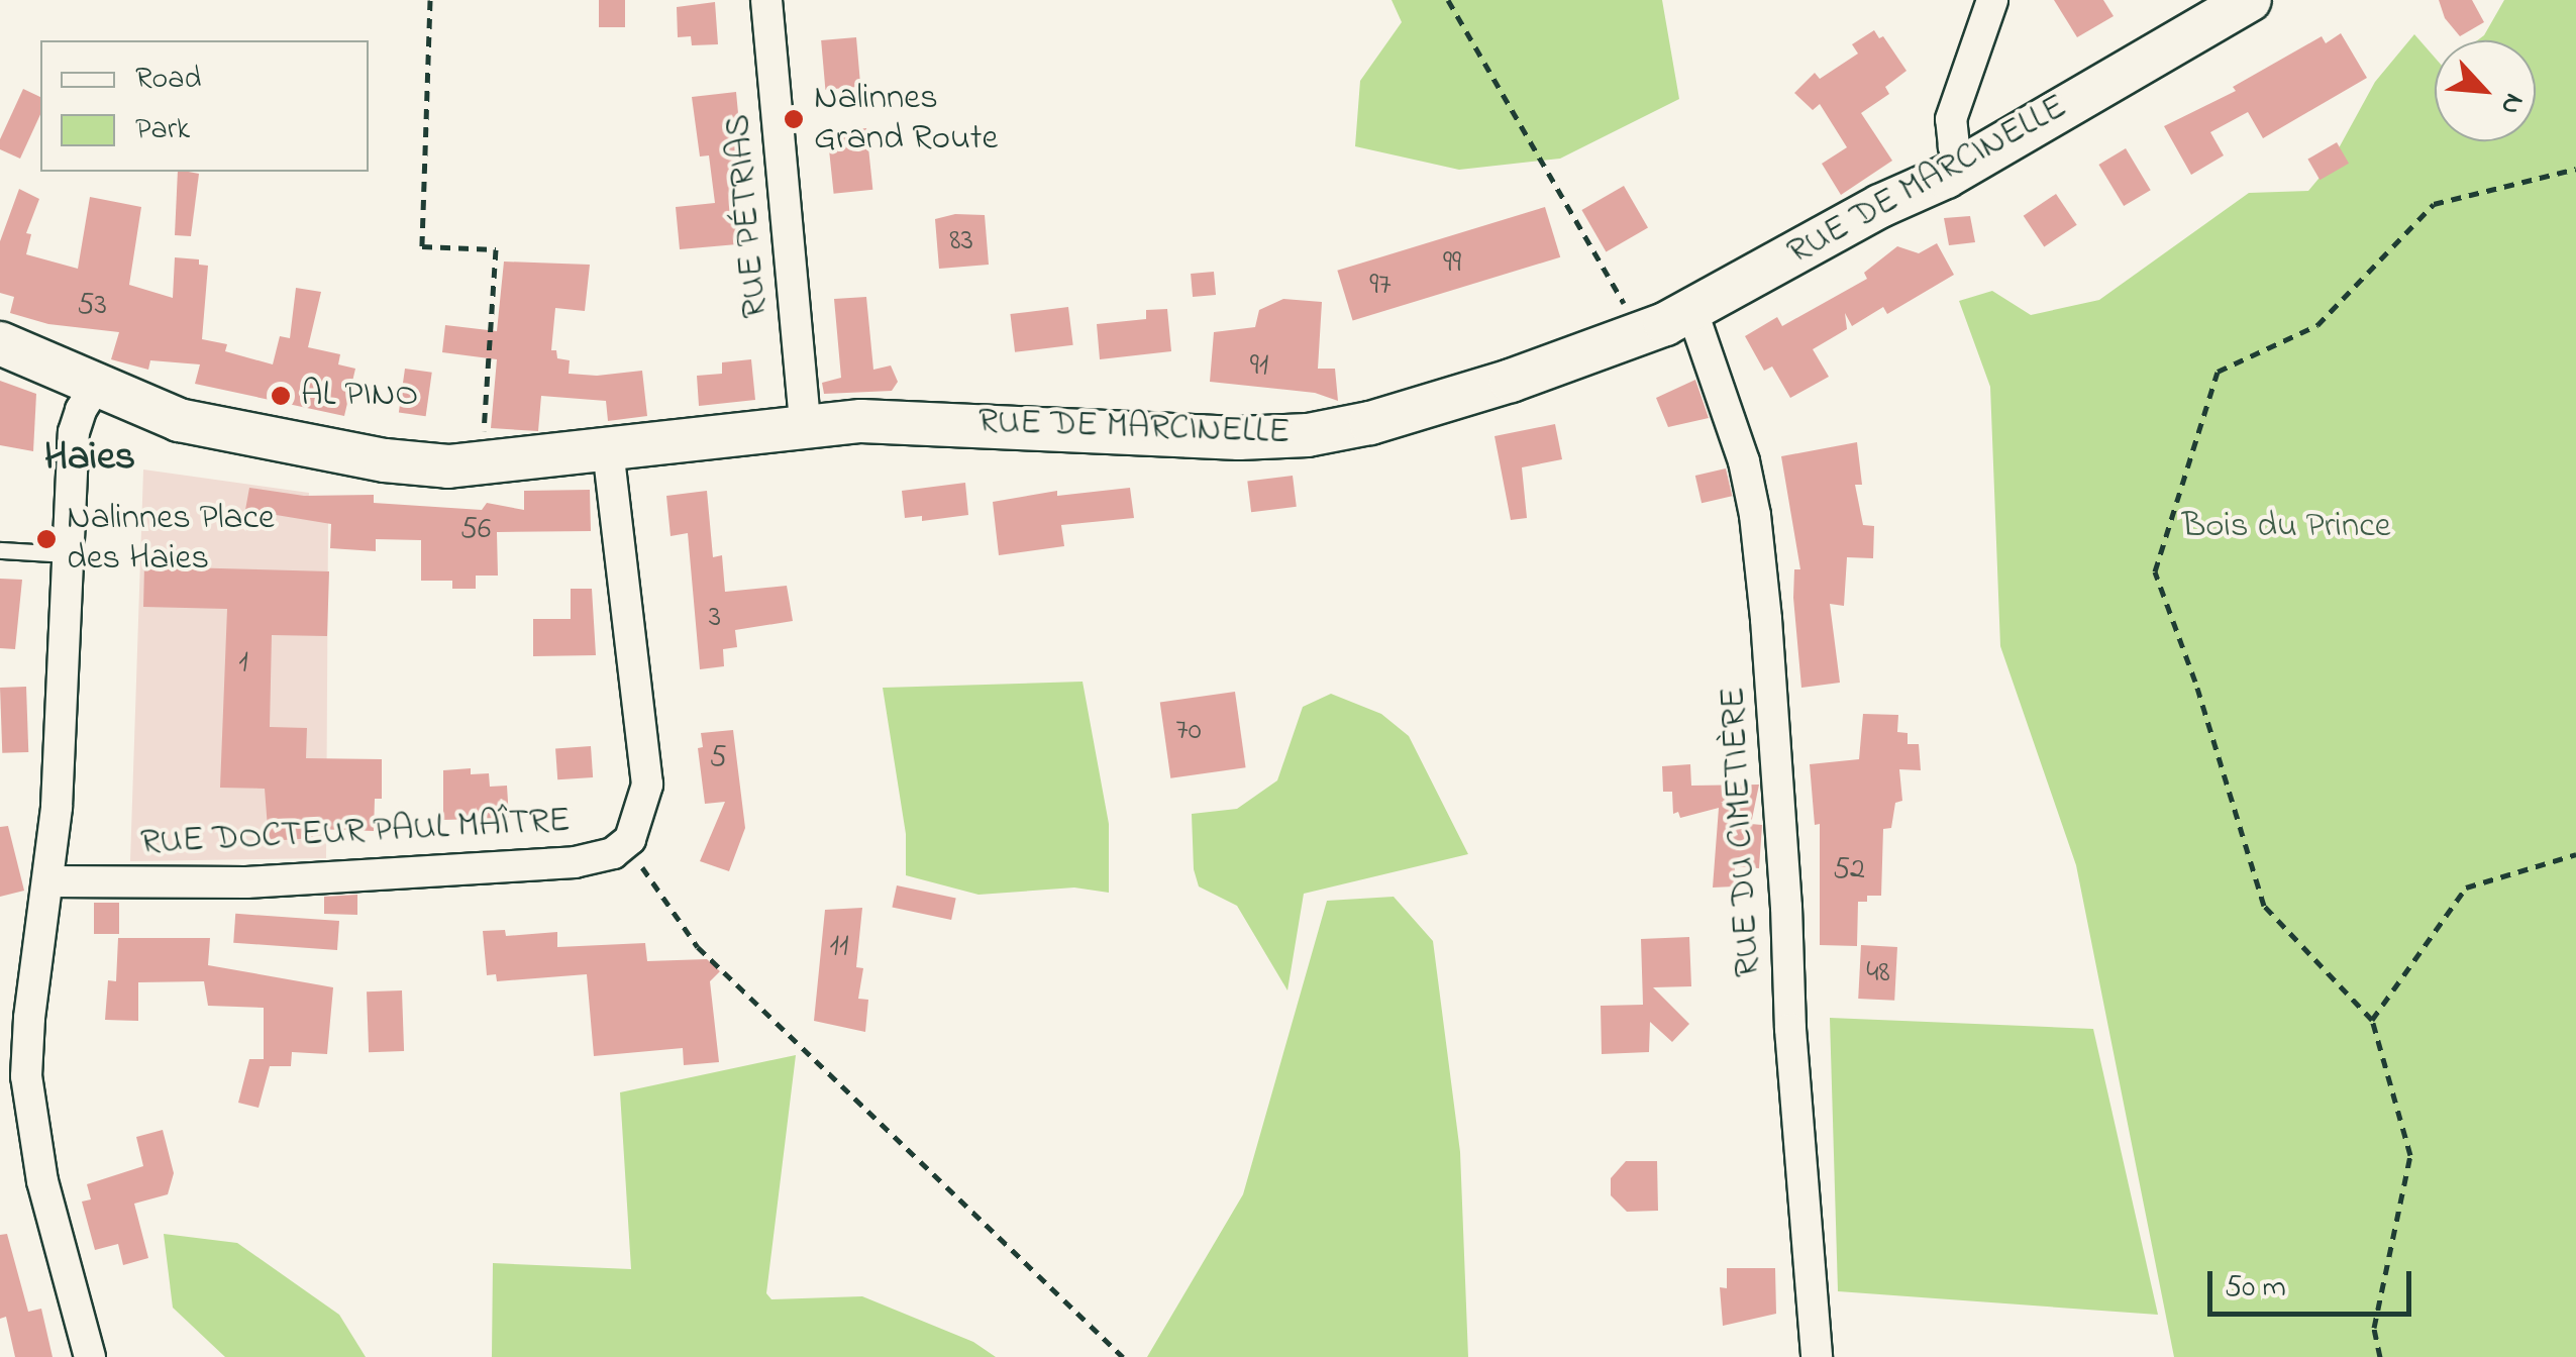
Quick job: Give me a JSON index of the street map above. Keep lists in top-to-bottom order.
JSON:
{
  "streets": {
    "street": [
      "RUE DE MARCINELLE",
      "RUE PÉTRIAS",
      "RUE DU CIMETIÈRE",
      "RUE DOCTEUR PAUL MAÎTRE"
    ]
  },
  "crossings": [
    ["RUE DE MARCINELLE", "RUE PÉTRIAS"],
    ["RUE DE MARCINELLE", "RUE DU CIMETIÈRE"]
  ],
  "districts": ["Haies"],
  "parks": ["Bois du Prince"],
  "places": ["Nalinnes Grand Route", "AL PINO", "Nalinnes Place des Haies"],
  "house_numbers": [
    "83",
    "99",
    "97",
    "53",
    "91",
    "56",
    "3",
    "1",
    "70",
    "5",
    "52",
    "11",
    "48"
  ],
  "legend": ["Road", "Park"],
  "scale_bar": "50 m",
  "north": "bottom right"
}
